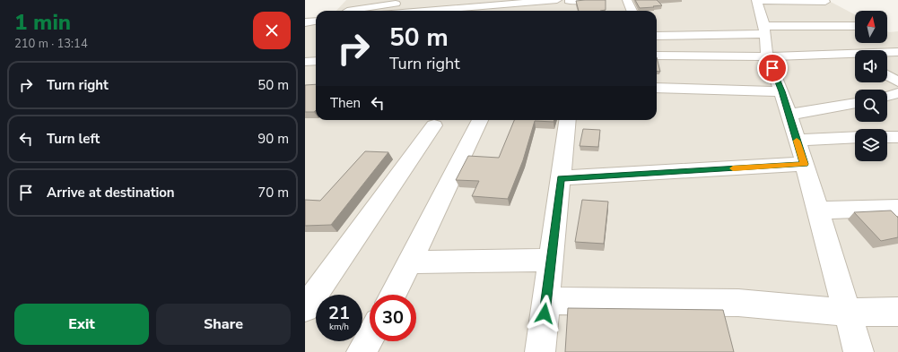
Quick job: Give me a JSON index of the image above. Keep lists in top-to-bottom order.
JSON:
{
  "north": "top",
  "page": {
    "heading": ["1 min", "210 m · 13:14"],
    "turn": ["50 m", "Turn right"],
    "list": [
      {
        "name": "Turn right",
        "value": "50 m"
      },
      {
        "name": "Turn left",
        "value": "90 m"
      },
      {
        "name": "Arrive at destination",
        "value": "70 m"
      }
    ],
    "then": "Then",
    "speed": "21 km/h",
    "limit": "30",
    "buttons": ["Exit", "Share"]
  }
}
